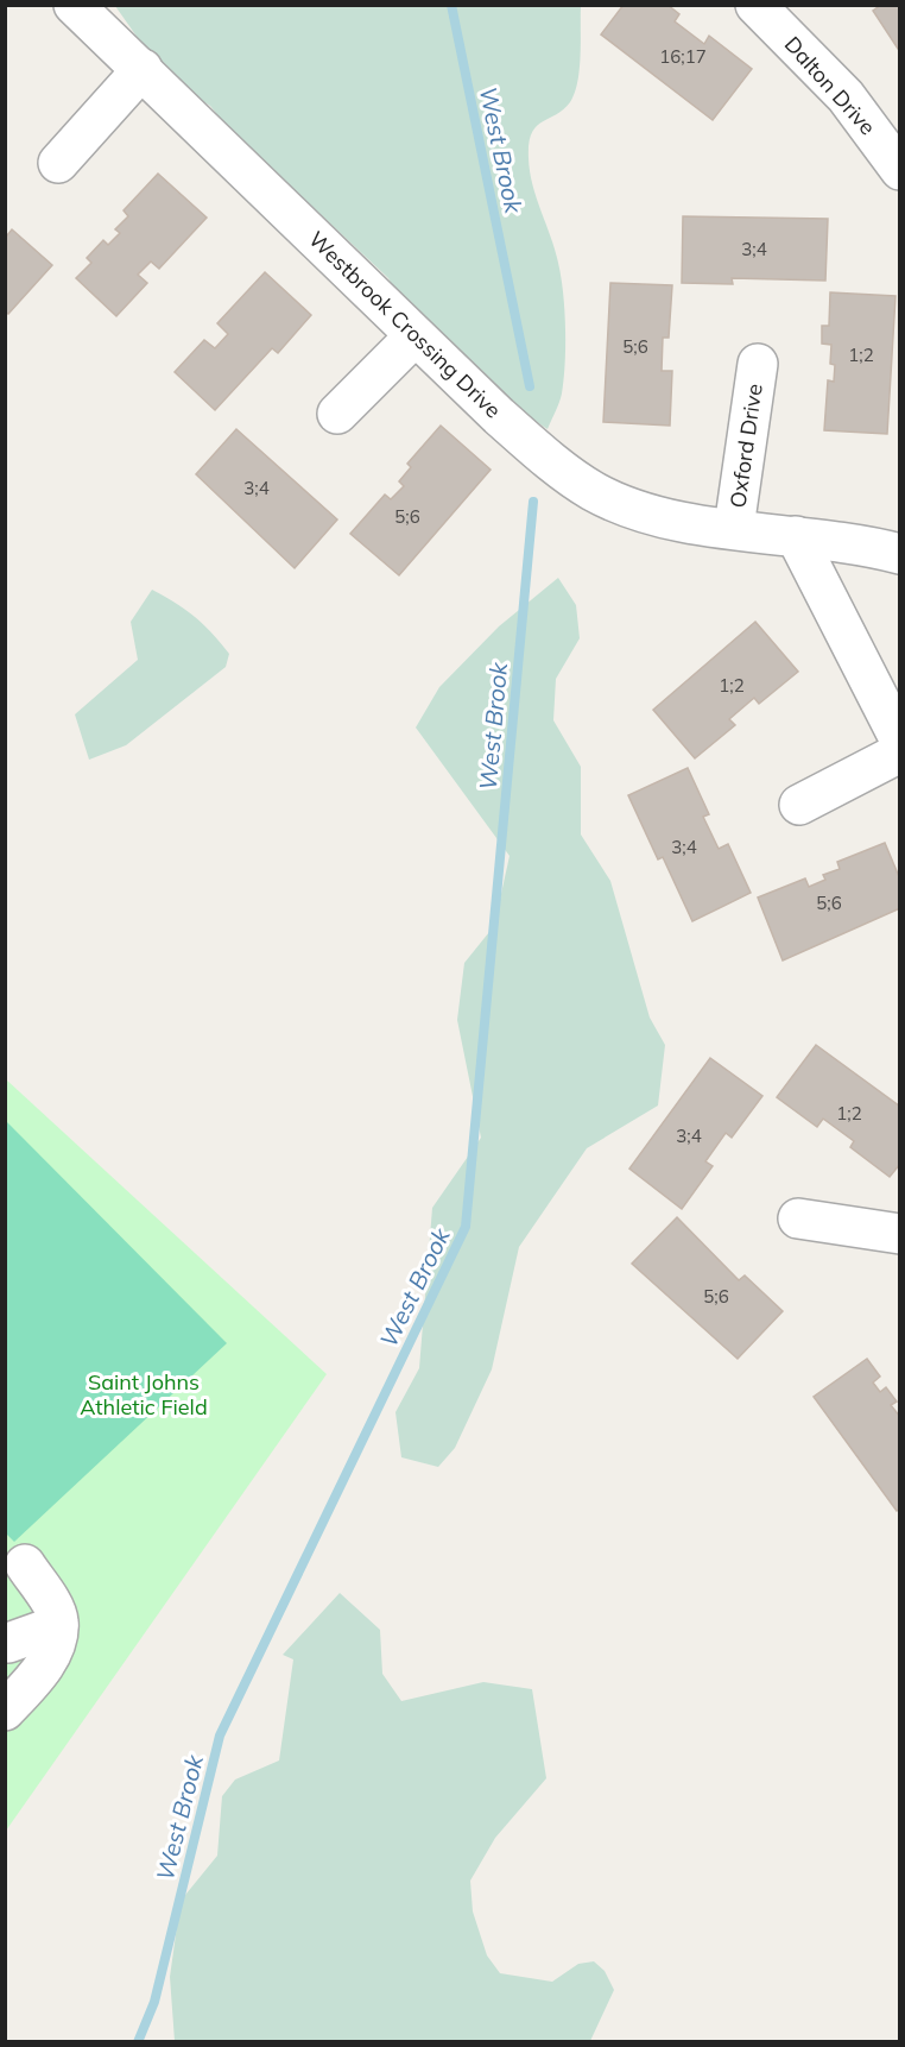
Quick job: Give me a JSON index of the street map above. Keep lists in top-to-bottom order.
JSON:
{
  "streets": {
    "street": ["Dalton Drive", "Westbrook Crossing Drive", "Oxford Drive"]
  },
  "crossings": [
    ["Westbrook Crossing Drive", "Oxford Drive"]
  ],
  "water": ["West Brook"],
  "parks": ["Saint Johns Athletic Field"],
  "house_numbers": [
    "16;17",
    "3;4",
    "5;6",
    "1;2",
    "3;4",
    "5;6",
    "1;2",
    "3;4",
    "5;6",
    "1;2",
    "3;4",
    "5;6"
  ]
}
